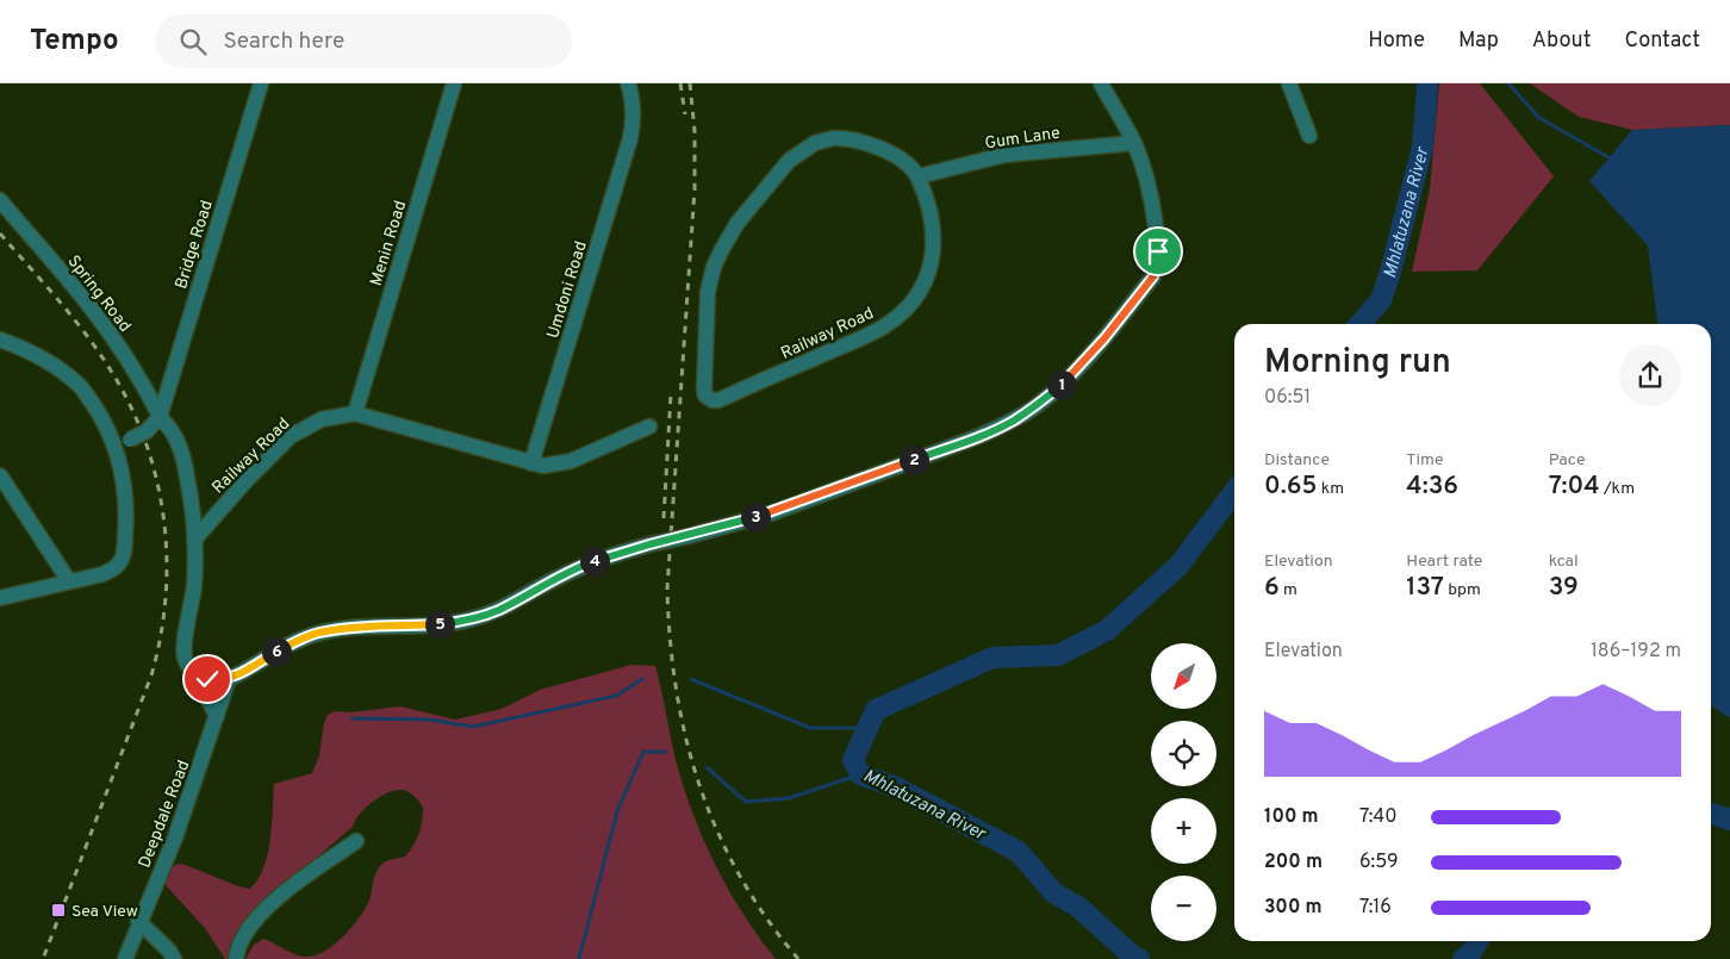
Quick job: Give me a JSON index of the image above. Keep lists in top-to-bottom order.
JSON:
{
  "streets": {
    "street": [
      "Gum Lane",
      "Menin Road",
      "Bridge Road",
      "Umdoni Road",
      "Spring Road",
      "Railway Road",
      "Deepdale Road"
    ]
  },
  "crossings": [
    ["Gum Lane", "Railway Road"],
    ["Menin Road", "Railway Road"],
    ["Bridge Road", "Spring Road"],
    ["Umdoni Road", "Railway Road"],
    ["Spring Road", "Railway Road"],
    ["Spring Road", "Deepdale Road"]
  ],
  "water": ["Mhlatuzana River"],
  "places": {
    "transit": ["Sea View"]
  },
  "north": "bottom left",
  "page": {
    "header": "Tempo",
    "search": "Search here",
    "nav": [
      "Home",
      "Map",
      "About",
      "Contact"
    ],
    "heading": ["Morning run", "06:51"],
    "pins": [
      "1",
      "2",
      "3",
      "4",
      "5",
      "6"
    ],
    "stats": [
      ["Distance", "0.65 km"],
      ["Time", "4:36"],
      ["Pace", "7:04 /km"],
      ["Elevation", "6 m"],
      ["Heart rate", "137 bpm"],
      ["kcal", "39"]
    ],
    "chart": ["Elevation", "186–192 m"],
    "map_buttons": ["+", "−"],
    "list": [
      {
        "name": "100 m",
        "note": "7:40"
      },
      {
        "name": "200 m",
        "note": "6:59"
      },
      {
        "name": "300 m",
        "note": "7:16"
      }
    ]
  }
}
